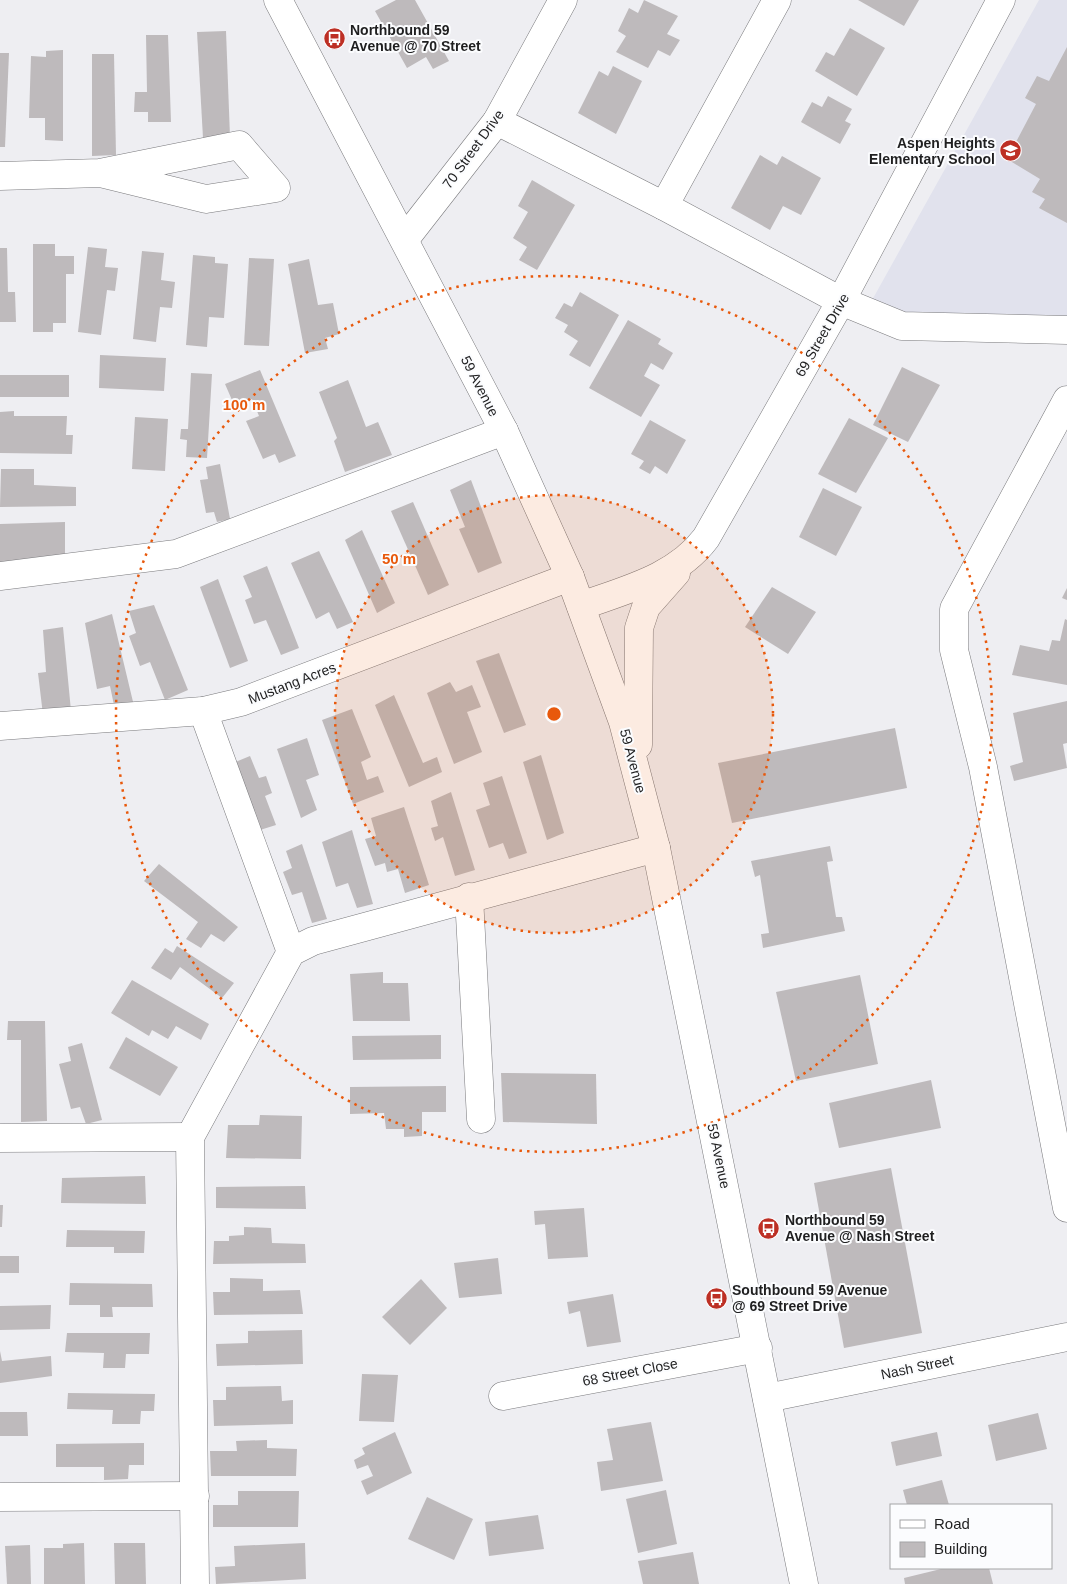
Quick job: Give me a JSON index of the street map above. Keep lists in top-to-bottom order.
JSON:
{
  "streets": {
    "street": [
      "70 Street Drive",
      "69 Street Drive",
      "59 Avenue",
      "Mustang Acres",
      "Nash Street",
      "68 Street Close"
    ]
  },
  "crossings": [
    ["70 Street Drive", "59 Avenue"],
    ["69 Street Drive", "59 Avenue"],
    ["59 Avenue", "Mustang Acres"],
    ["59 Avenue", "Nash Street"],
    ["59 Avenue", "68 Street Close"]
  ],
  "places": {
    "bus stop": ["Northbound 59 Avenue @ 70 Street", "Northbound 59 Avenue @ Nash Street", "Southbound 59 Avenue @ 69 Street Drive"],
    "school or university": ["Aspen Heights Elementary School"]
  },
  "legend": ["Road", "Building"],
  "rings": ["100 m", "50 m"]
}
